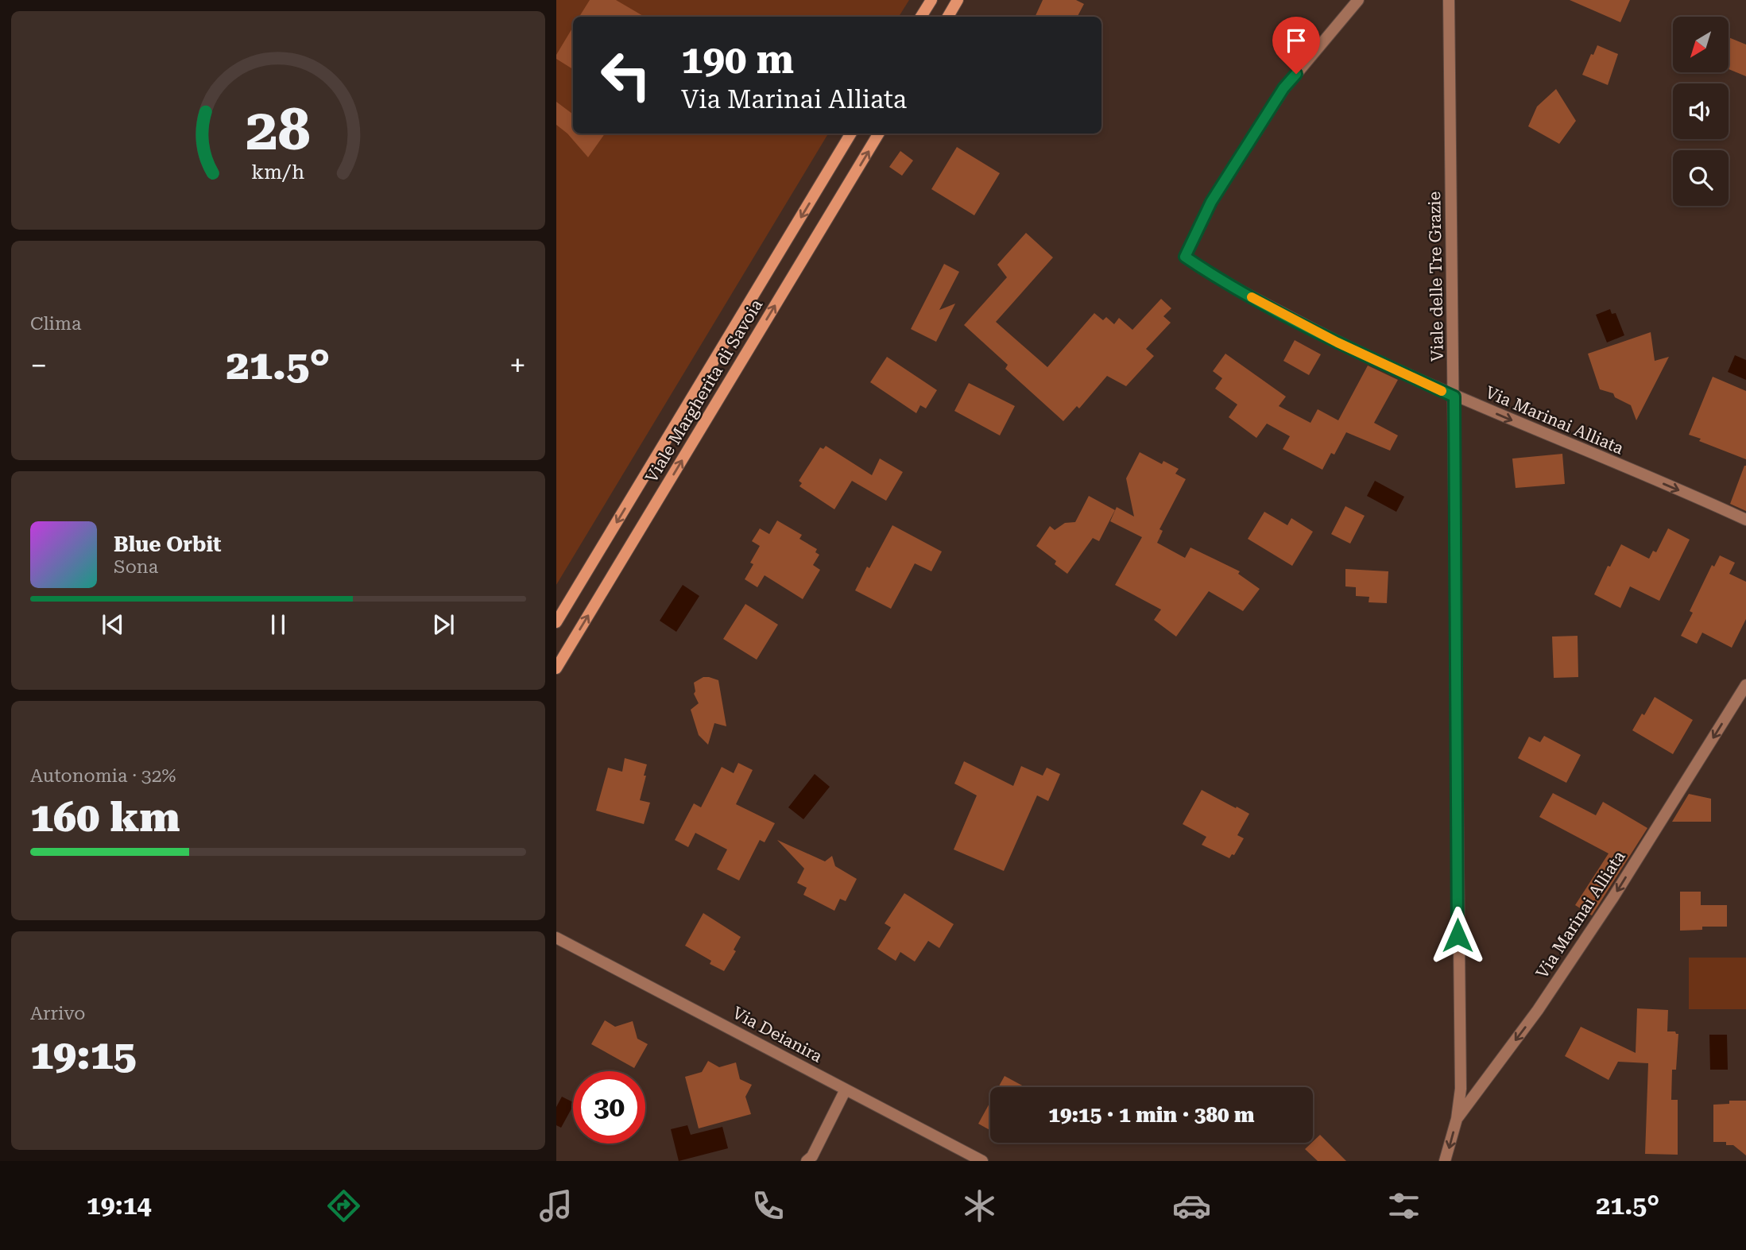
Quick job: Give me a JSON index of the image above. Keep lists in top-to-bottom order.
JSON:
{
  "streets": {
    "street": [
      "Viale delle Tre Grazie",
      "Viale Margherita di Savoia",
      "Via Marinai Alliata",
      "Via Deianira"
    ]
  },
  "crossings": [
    ["Viale delle Tre Grazie", "Via Marinai Alliata"]
  ],
  "north": "bottom left",
  "page": {
    "turn": ["190 m", "Via Marinai Alliata"],
    "tile": [
      "Clima",
      ["Autonomia · 32%", "160 km"],
      ["Arrivo", "19:15"]
    ],
    "heat": ["−", "21.5°", "+"],
    "song": ["Blue Orbit", "Sona"],
    "limit": "30",
    "trip": "19:15 · 1 min · 380 m",
    "tabs": ["19:14", "21.5°"],
    "gauge": ["28", "km/h"]
  }
}
